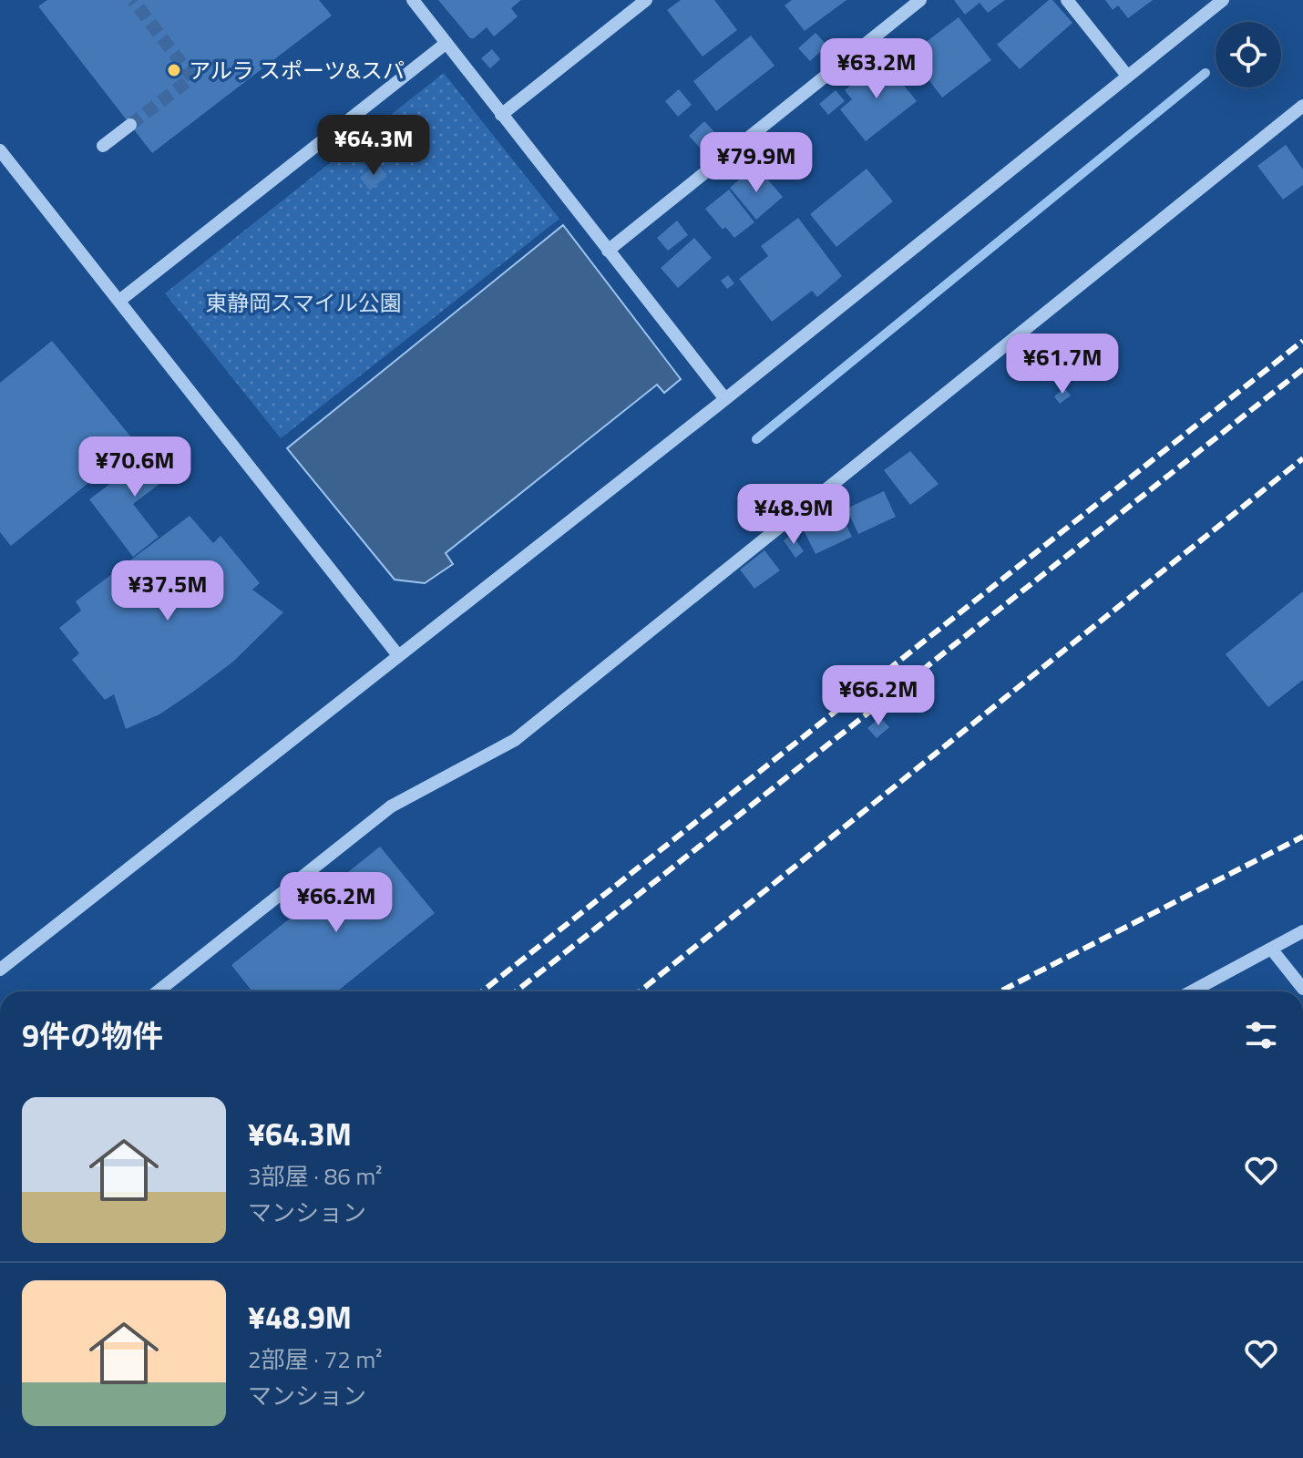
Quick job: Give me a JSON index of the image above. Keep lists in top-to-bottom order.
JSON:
{
  "parks": ["東静岡スマイル公園"],
  "places": ["アルラ スポーツ&スパ"],
  "page": {
    "price": [
      "¥63.2M",
      "¥64.3M",
      "¥79.9M",
      "¥61.7M",
      "¥70.6M",
      "¥48.9M",
      "¥37.5M",
      "¥66.2M",
      "¥66.2M"
    ],
    "heading": "9件の物件",
    "list": [
      {
        "name": "¥64.3M",
        "note": "3部屋 · 86 m² · マンション"
      },
      {
        "name": "¥48.9M",
        "note": "2部屋 · 72 m² · マンション"
      }
    ]
  }
}
